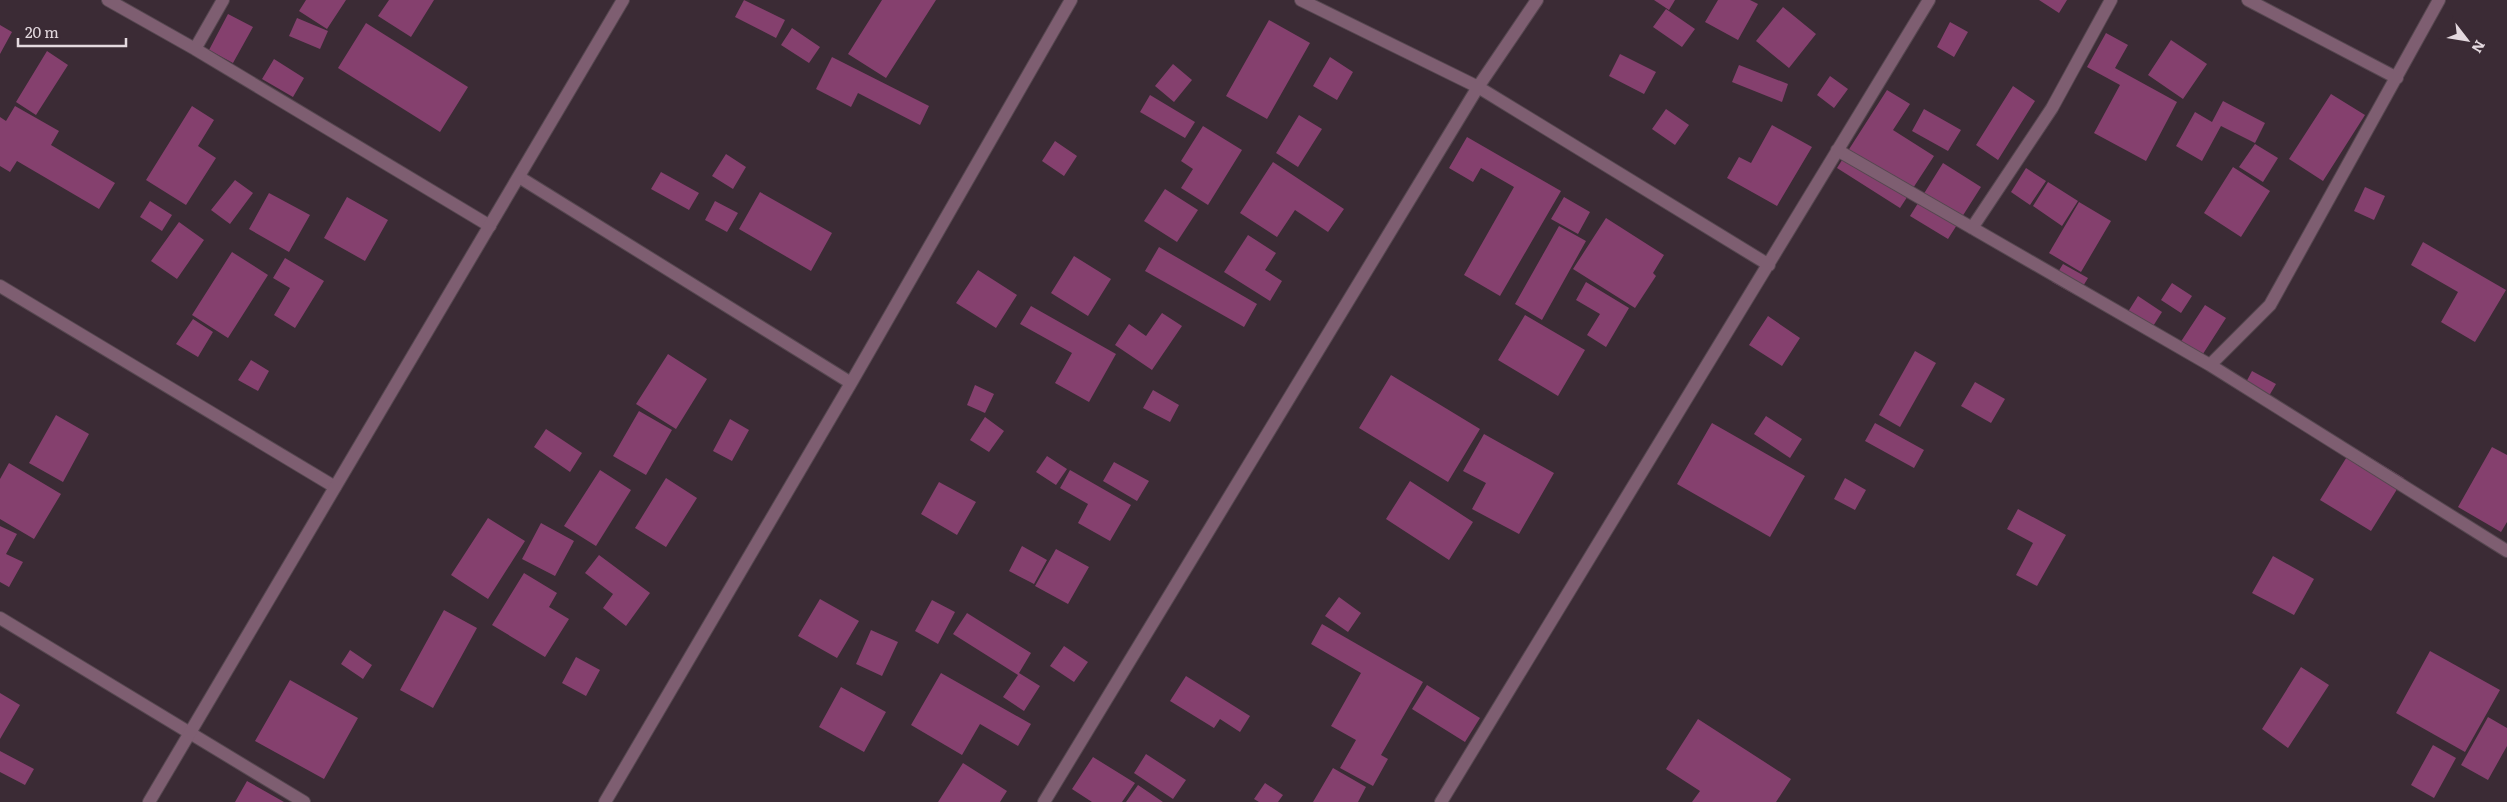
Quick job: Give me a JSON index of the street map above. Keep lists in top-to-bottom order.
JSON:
{
  "scale_bar": "20 m",
  "north": "bottom right"
}
